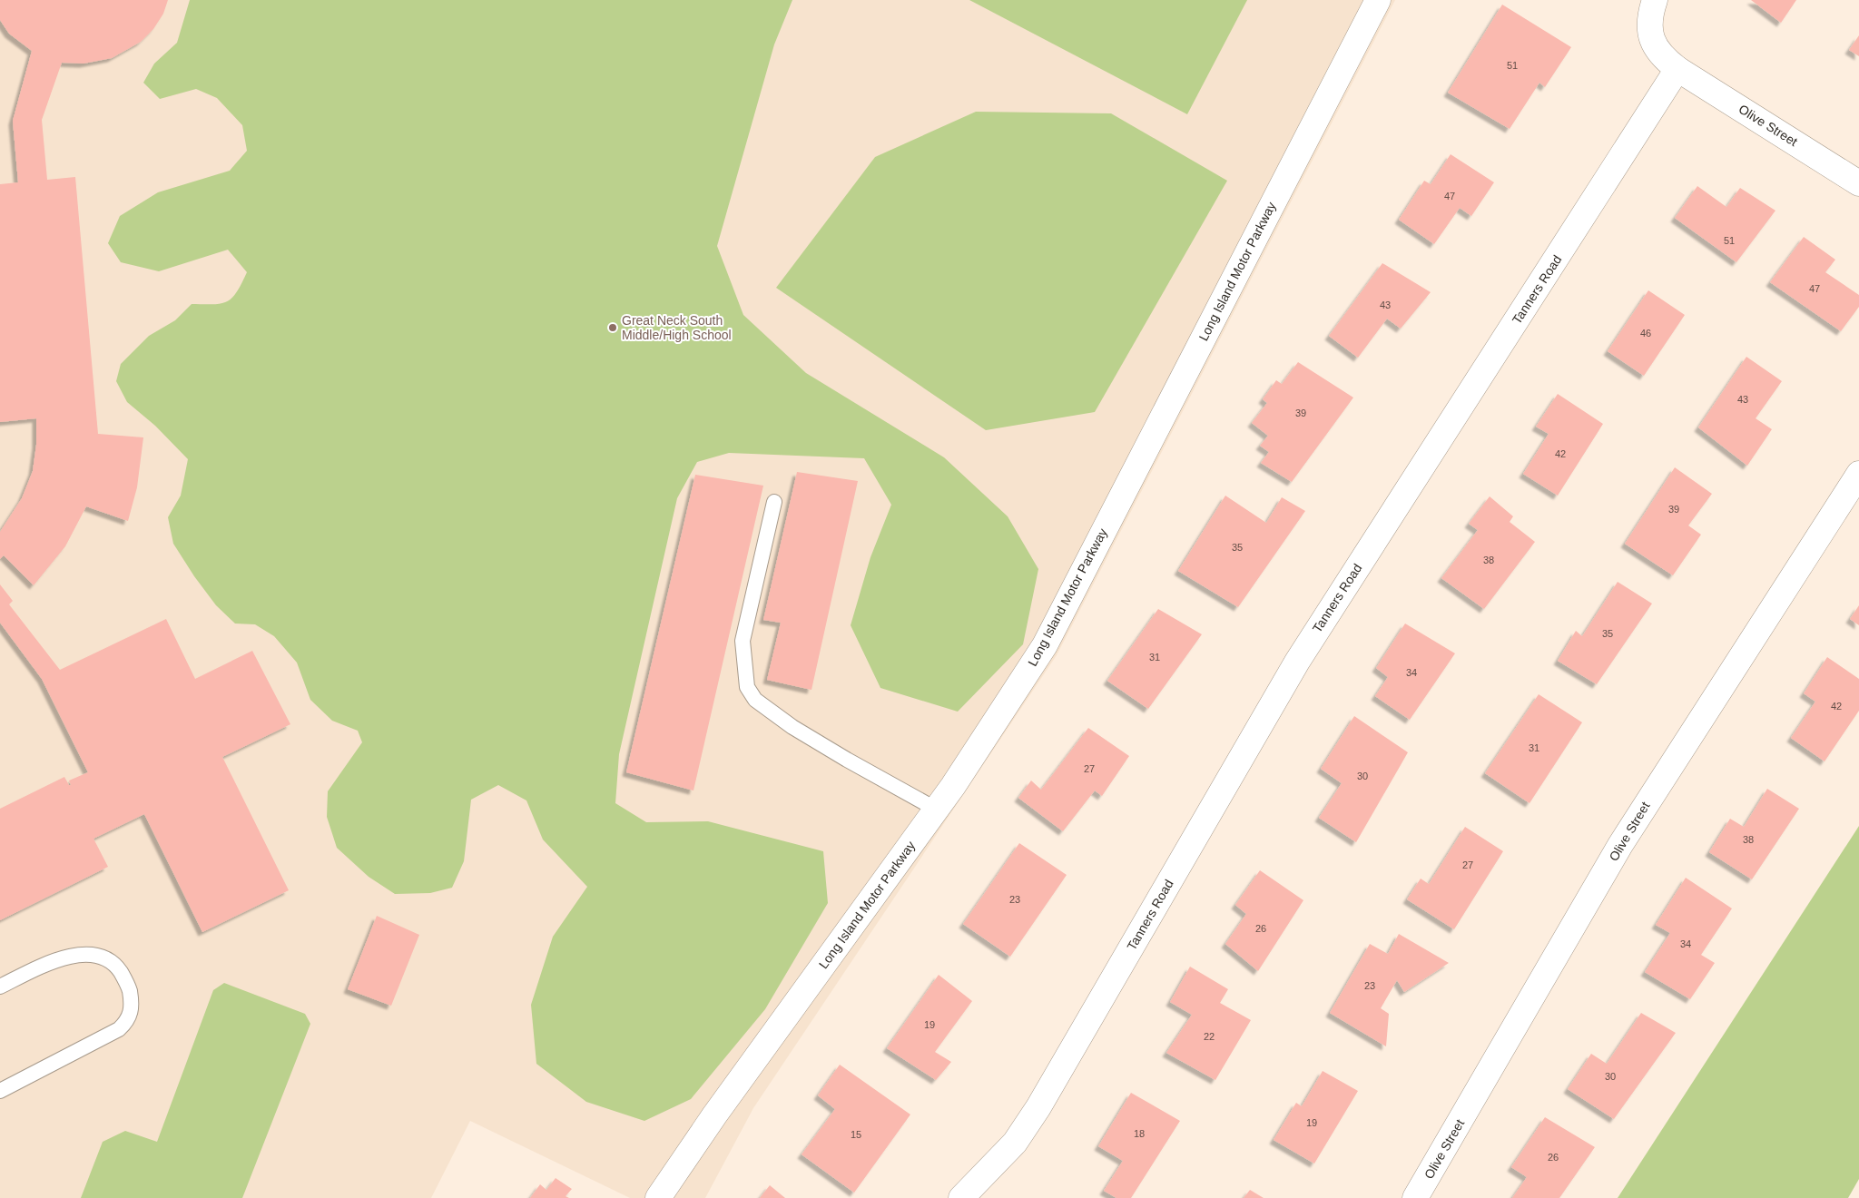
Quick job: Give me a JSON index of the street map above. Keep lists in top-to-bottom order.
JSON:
{
  "streets": {
    "street": ["Olive Street", "Long Island Motor Parkway", "Tanners Road"]
  },
  "crossings": [
    ["Olive Street", "Tanners Road"]
  ],
  "places": ["Great Neck South Middle/High School"],
  "house_numbers": [
    "51",
    "47",
    "51",
    "47",
    "43",
    "46",
    "43",
    "39",
    "42",
    "39",
    "35",
    "38",
    "35",
    "31",
    "34",
    "42",
    "31",
    "27",
    "30",
    "38",
    "27",
    "23",
    "26",
    "34",
    "23",
    "19",
    "22",
    "30",
    "19",
    "18",
    "15",
    "26"
  ]
}
